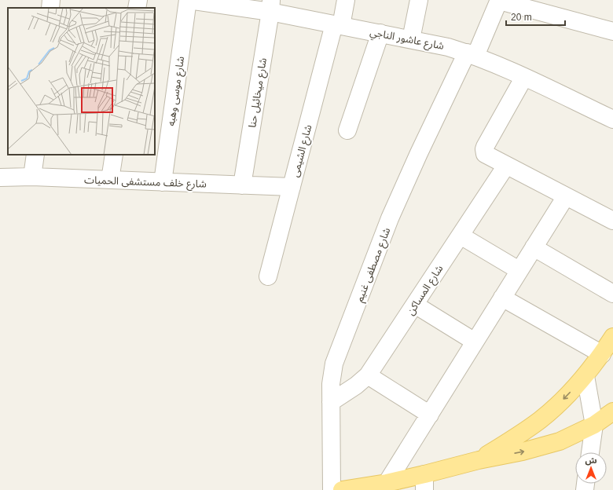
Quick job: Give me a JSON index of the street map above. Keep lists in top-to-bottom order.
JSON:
{
  "streets": {
    "street": [
      "شارع عاشور الناجي",
      "شارع موسى وهبه",
      "شارع ميخائيل حنا",
      "شارع الشيمى",
      "شارع خلف مستشفى الحميات",
      "شارع مصطفى غنيم",
      "شارع المساكن"
    ]
  },
  "crossings": [
    ["شارع عاشور الناجي", "شارع موسى وهبه"],
    ["شارع عاشور الناجي", "شارع ميخائيل حنا"],
    ["شارع عاشور الناجي", "شارع الشيمى"],
    ["شارع عاشور الناجي", "شارع مصطفى غنيم"],
    ["شارع موسى وهبه", "شارع خلف مستشفى الحميات"],
    ["شارع ميخائيل حنا", "شارع خلف مستشفى الحميات"],
    ["شارع الشيمى", "شارع خلف مستشفى الحميات"],
    ["شارع مصطفى غنيم", "شارع المساكن"]
  ],
  "scale_bar": "20 m",
  "north": "top"
}
